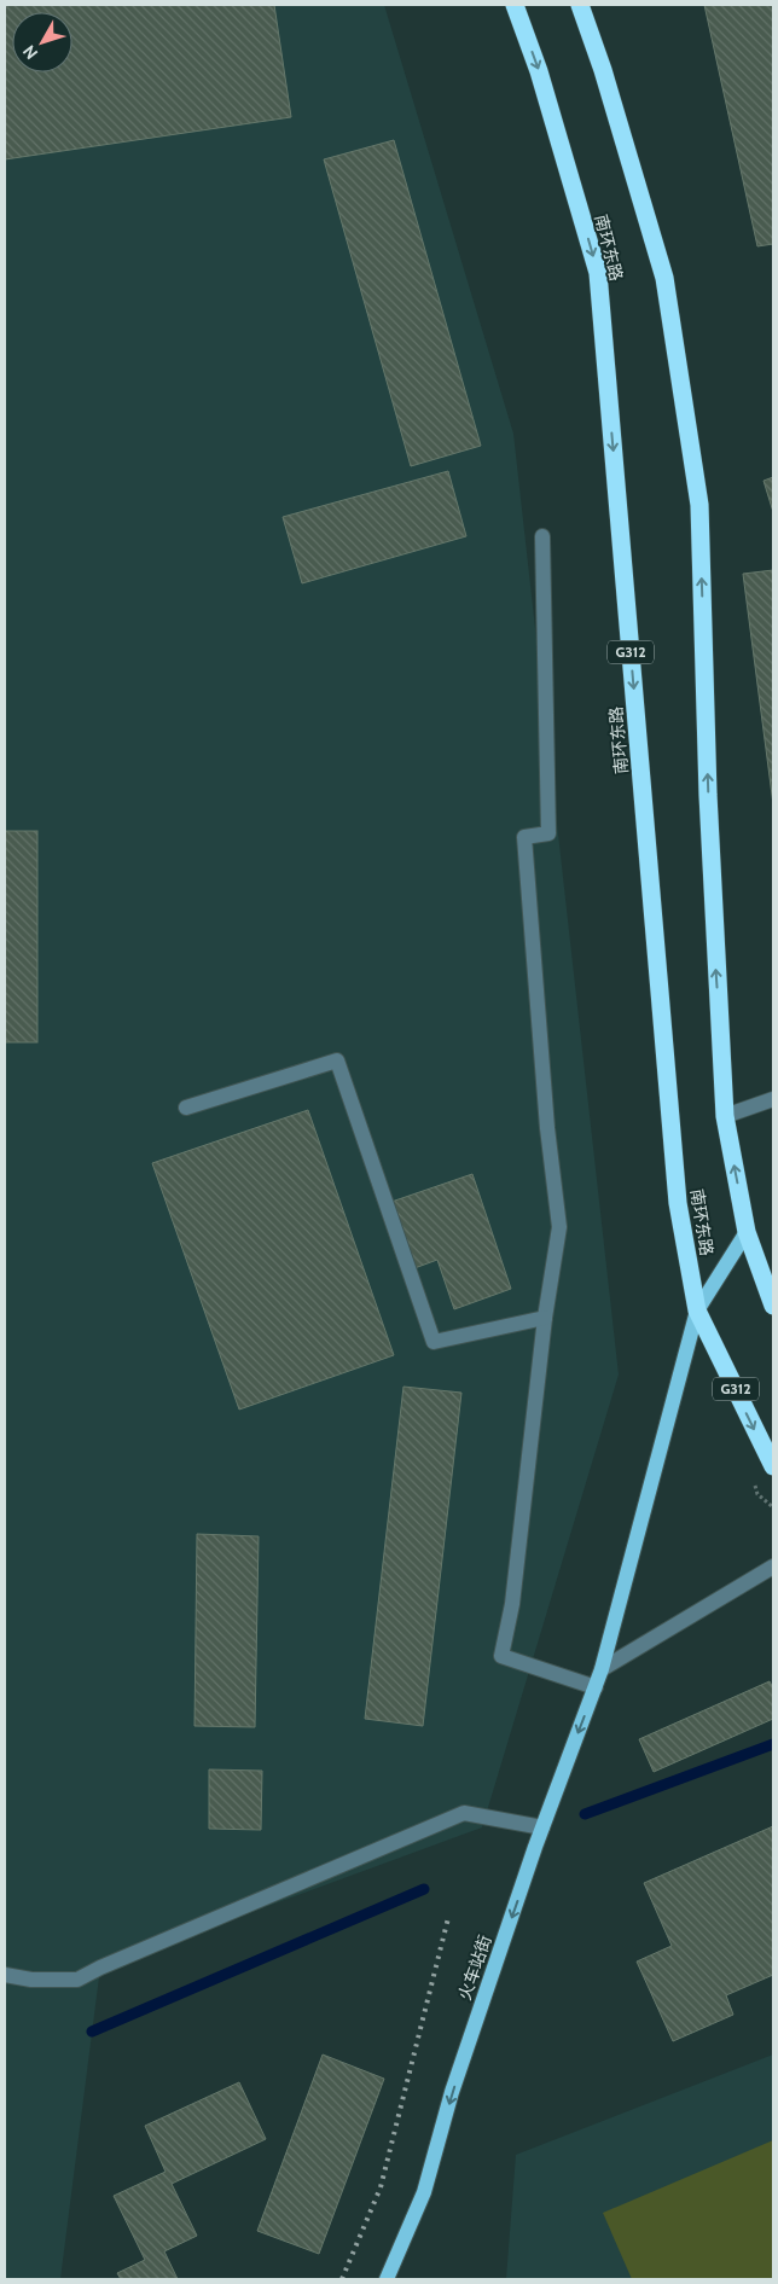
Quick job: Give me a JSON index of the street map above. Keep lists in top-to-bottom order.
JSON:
{
  "streets": {
    "highway": ["南环东路", "G312"],
    "main road": ["火车站街"]
  },
  "crossings": [
    ["南环东路", "火车站街"]
  ],
  "one_way": ["火车站街"],
  "north": "bottom left"
}
